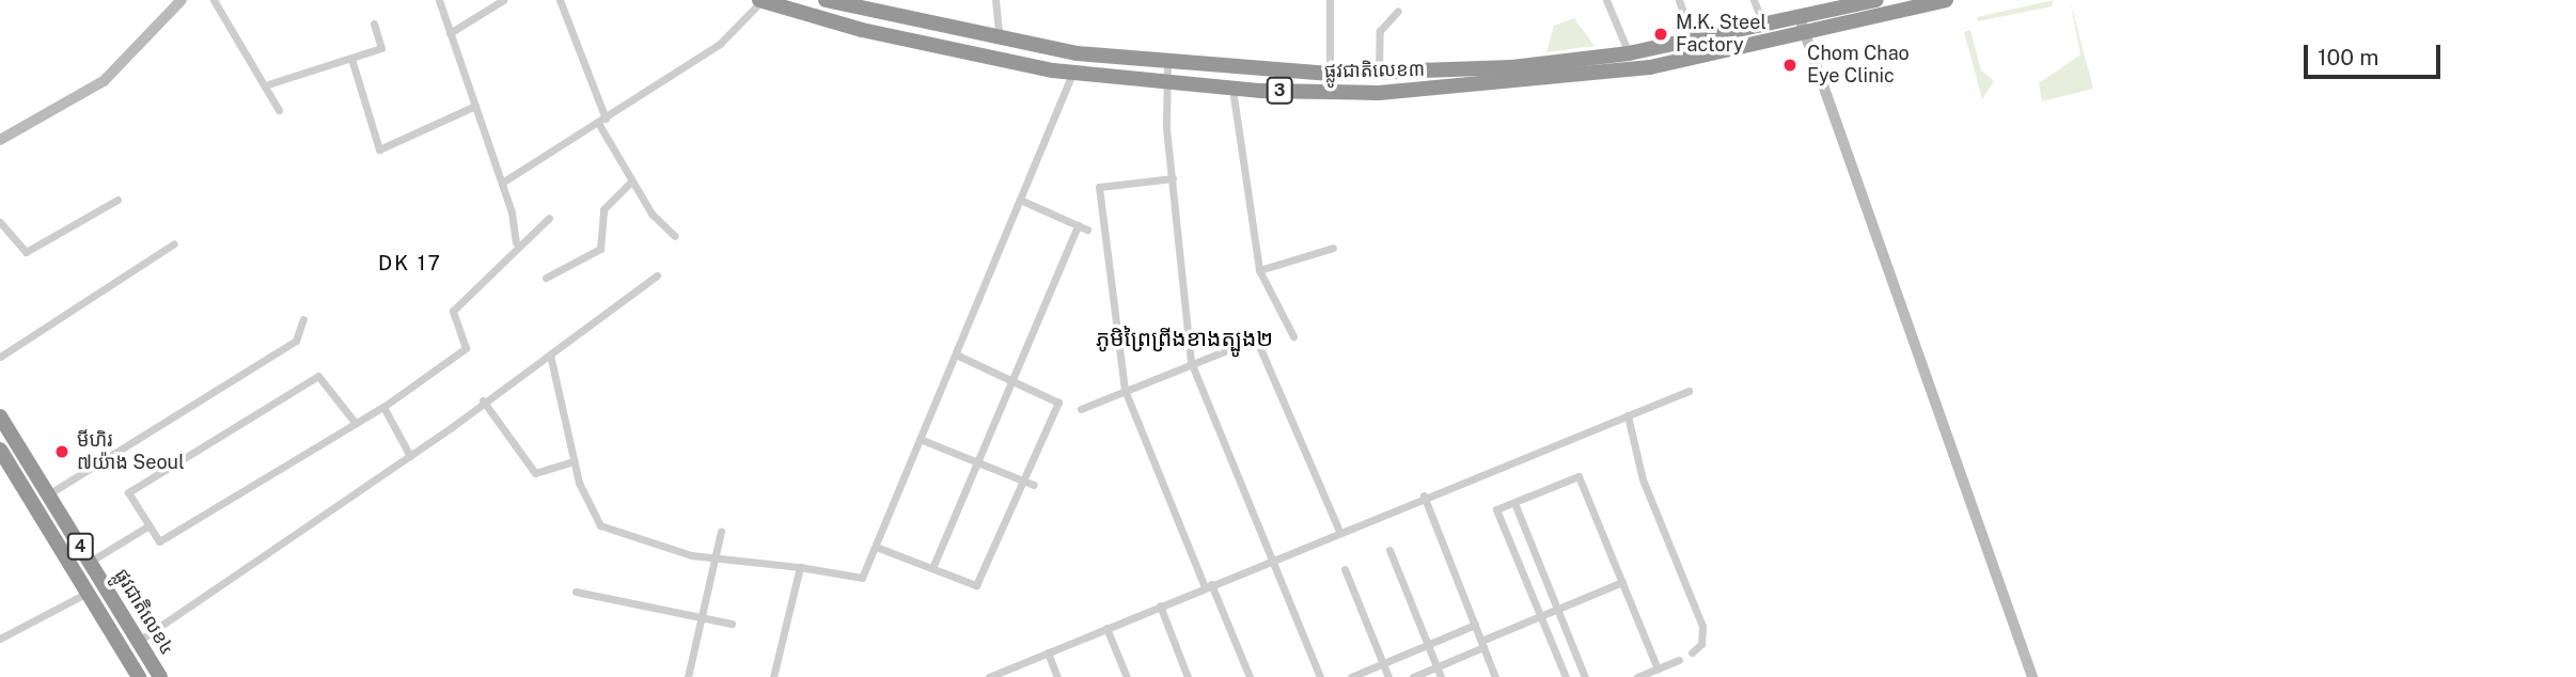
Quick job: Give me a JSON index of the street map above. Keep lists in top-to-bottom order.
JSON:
{
  "streets": {
    "highway": [
      "ផ្លូវជាតិលេខ៣",
      "3",
      "4",
      "ផ្លូវជាតិលេខ៤"
    ]
  },
  "districts": ["DK 17", "ភូមិព្រៃព្រីងខាងត្បូង២"],
  "places": ["M.K. Steel Factory", "Chom Chao Eye Clinic", "មីហិរ ៧យ៉ាង Seoul"],
  "scale_bar": "100 m"
}
